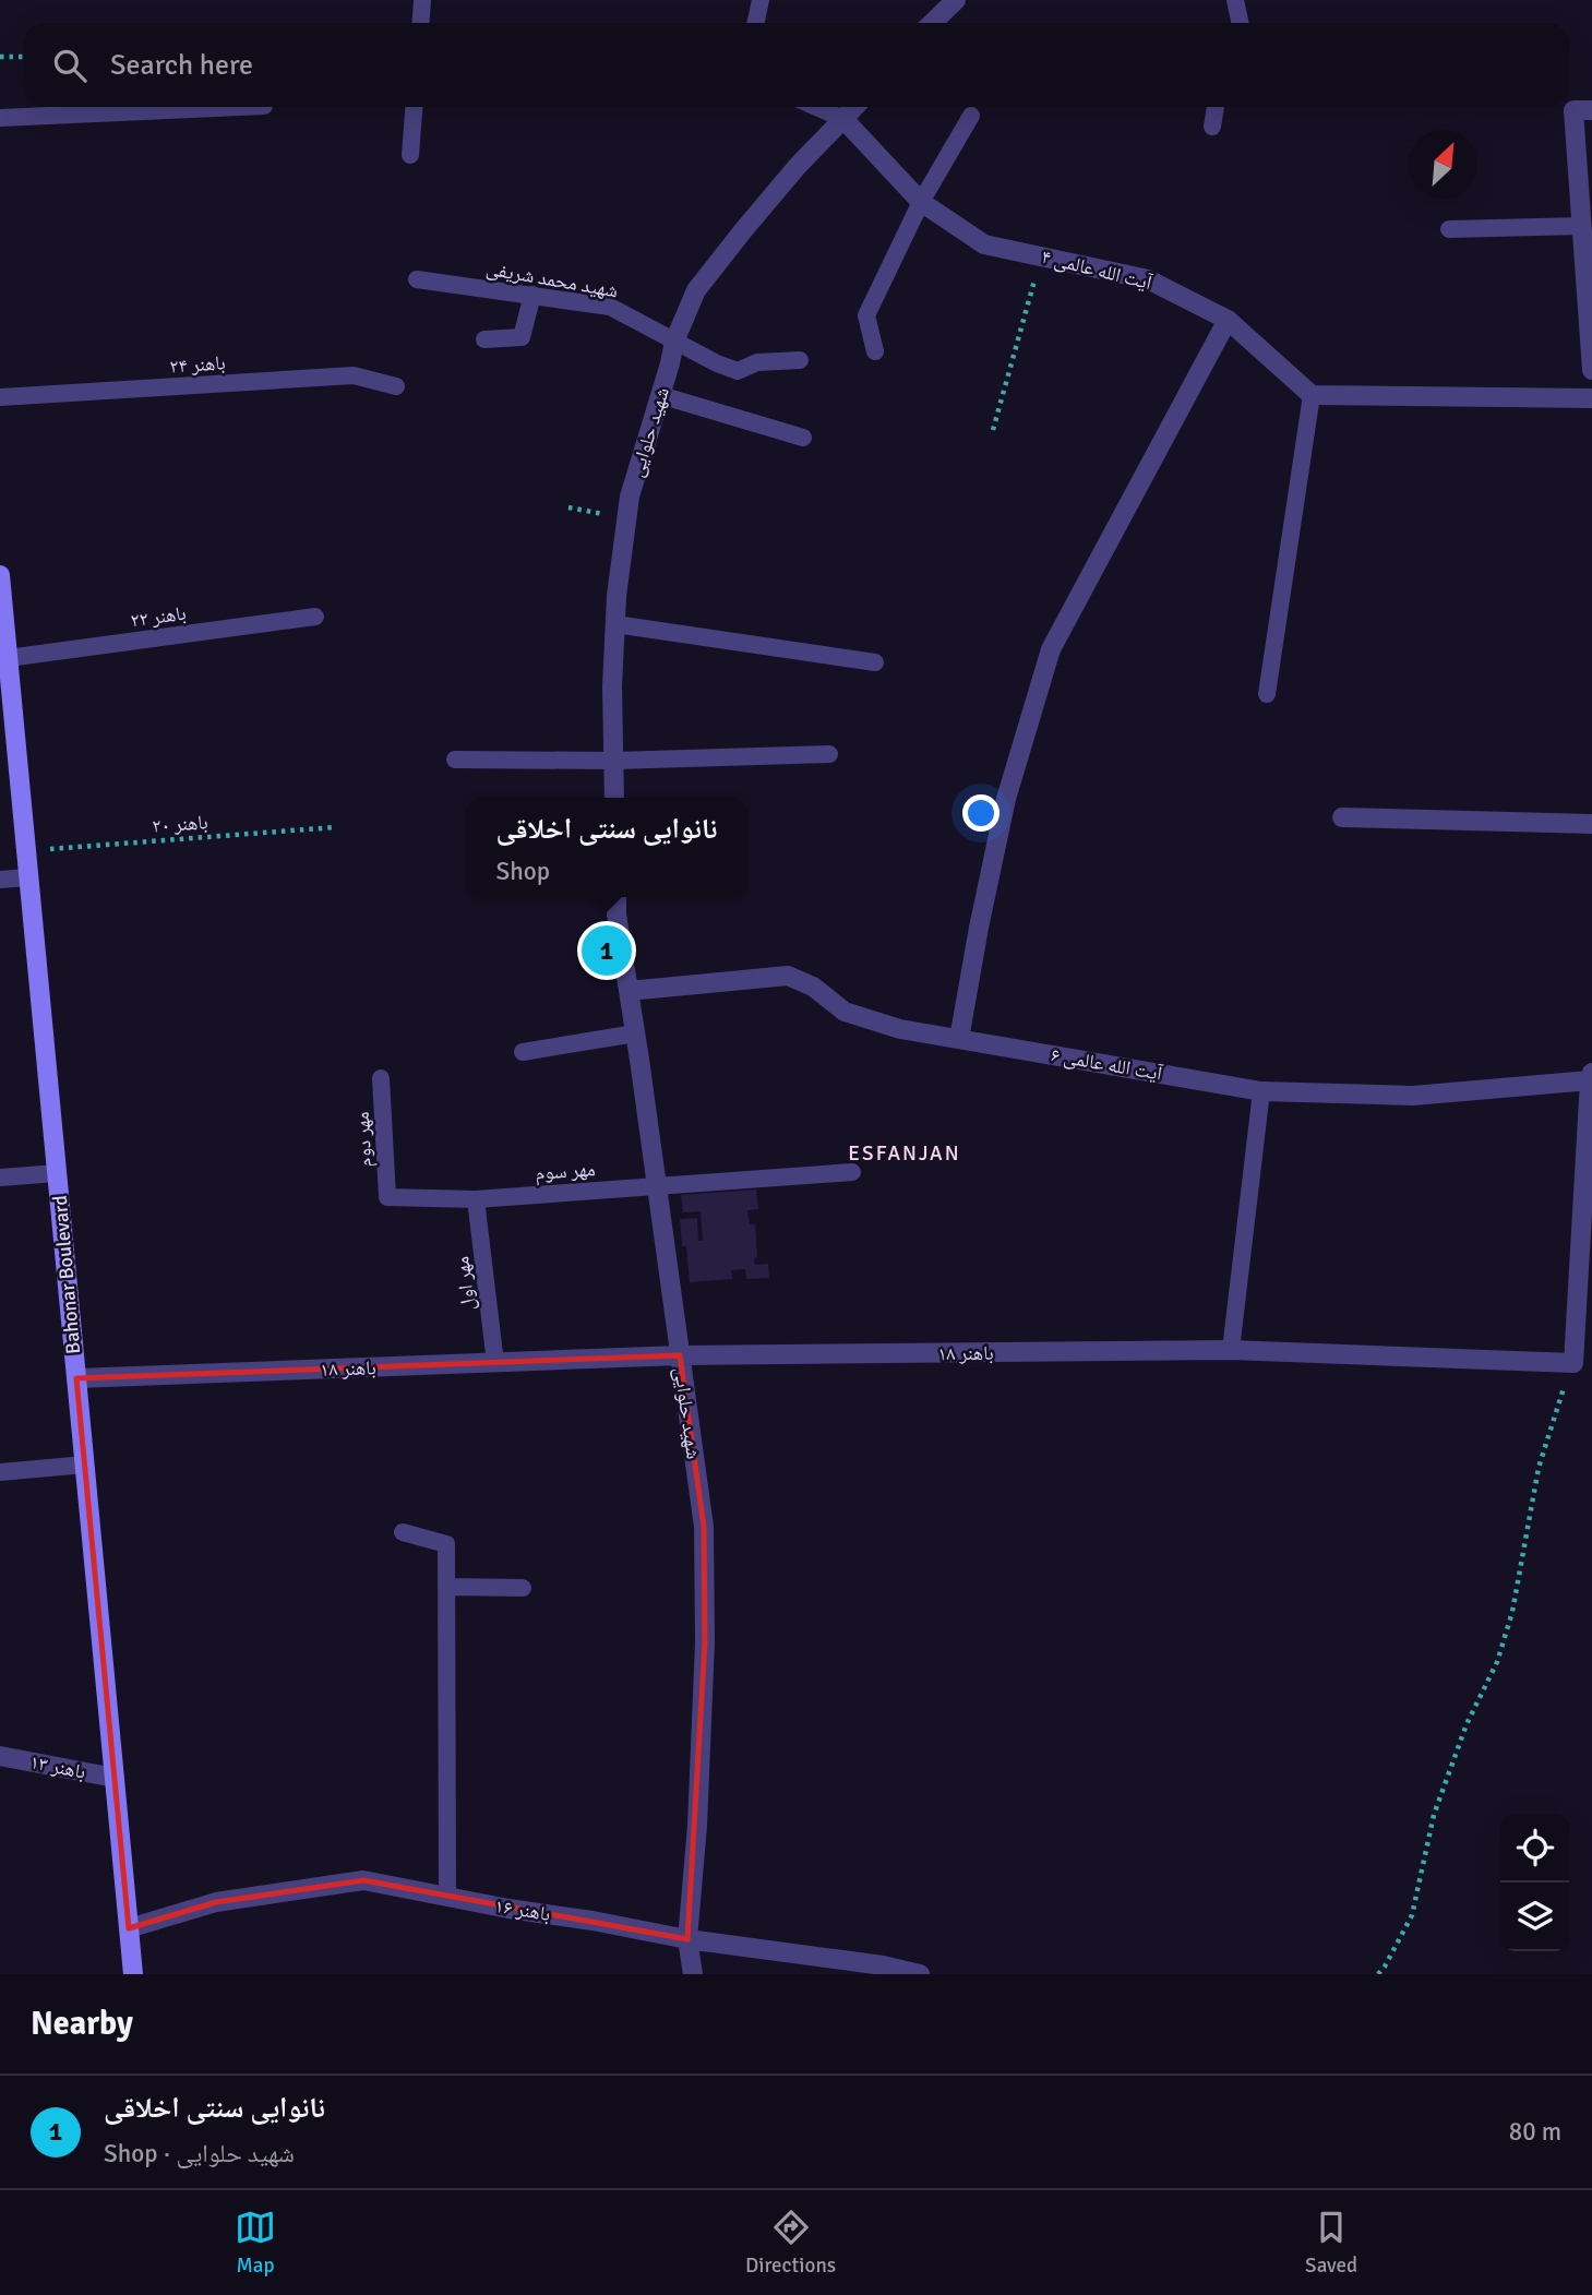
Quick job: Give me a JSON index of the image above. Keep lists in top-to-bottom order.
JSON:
{
  "streets": {
    "main road": ["Bahonar Boulevard"],
    "street": [
      "آیت الله عالمی ۴",
      "شهید حلوایی",
      "آیت الله عالمی ۶",
      "باهنر ۱۸",
      "باهنر ۱۳",
      "باهنر ۱۶"
    ],
    "lane": [
      "شهید محمد شریفی",
      "باهنر ۲۴",
      "باهنر ۲۲",
      "مهر دوم",
      "مهر سوم",
      "مهر اول"
    ],
    "path": ["باهنر ۲۰"]
  },
  "crossings": [
    ["آیت الله عالمی ۴", "شهید حلوایی"],
    ["شهید محمد شریفی", "شهید حلوایی"],
    ["شهید حلوایی", "آیت الله عالمی ۶"],
    ["شهید حلوایی", "مهر سوم"],
    ["شهید حلوایی", "باهنر ۱۸"],
    ["شهید حلوایی", "باهنر ۱۶"],
    ["باهنر ۲۲", "Bahonar Boulevard"],
    ["باهنر ۲۰", "Bahonar Boulevard"],
    ["مهر دوم", "مهر سوم"],
    ["مهر سوم", "مهر اول"],
    ["Bahonar Boulevard", "باهنر ۱۸"],
    ["Bahonar Boulevard", "باهنر ۱۳"],
    ["Bahonar Boulevard", "باهنر ۱۶"],
    ["مهر اول", "باهنر ۱۸"]
  ],
  "districts": ["ESFANJAN"],
  "north": "top right",
  "page": {
    "search": "Search here",
    "popup": ["نانوایی سنتی اخلاقی", "Shop"],
    "pins": "1",
    "heading": "Nearby",
    "list": [
      {
        "mark": "1",
        "name": "نانوایی سنتی اخلاقی",
        "note": "Shop · شهید حلوایی",
        "value": "80 m"
      }
    ],
    "nav": ["Map", "Directions", "Saved"]
  }
}
